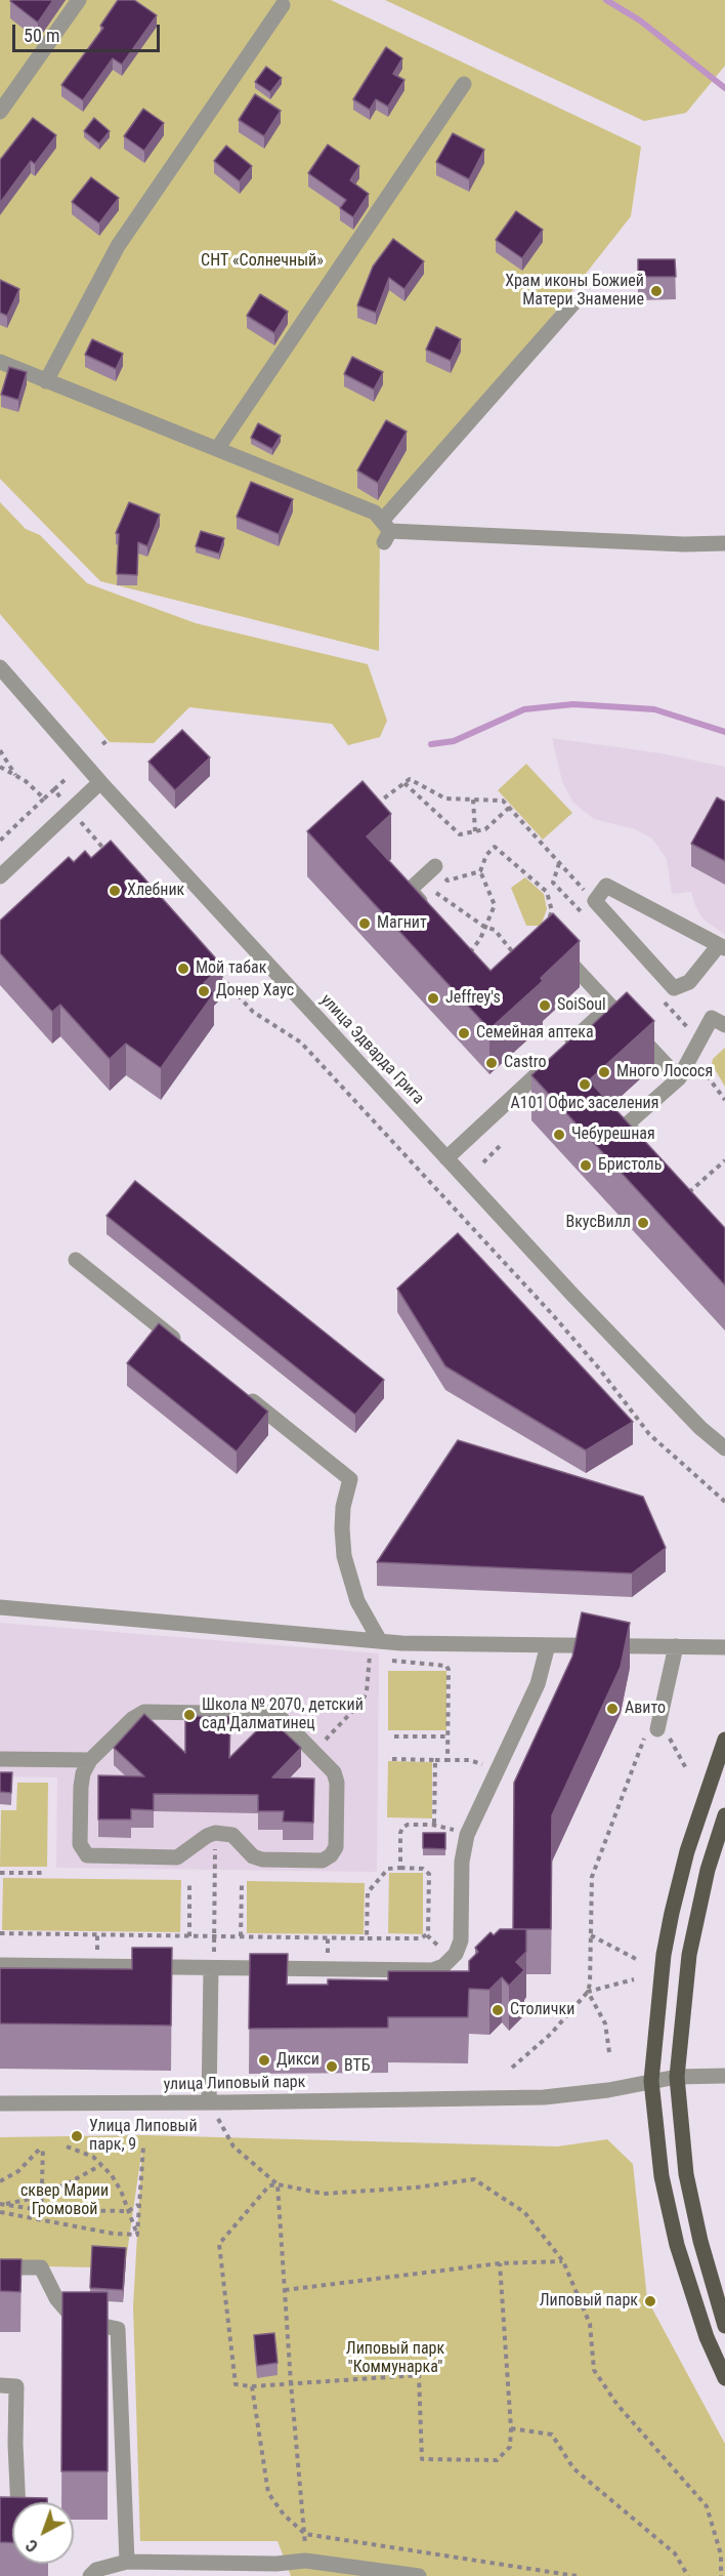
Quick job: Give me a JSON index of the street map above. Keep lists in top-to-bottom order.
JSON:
{
  "streets": {
    "street": ["улица Эдварда Грига", "улица Липовый парк"]
  },
  "parks": ["СНТ «Солнечный»", "сквер Марии Громовой", "Липовый парк \"Коммунарка\""],
  "places": [
    "Храм иконы Божией Матери Знамение",
    "Хлебник",
    "Магнит",
    "Мой табак",
    "Донер Хаус",
    "Jeffrey's",
    "SoiSoul",
    "Семейная аптека",
    "Castro",
    "Много Лосося",
    "А101 Офис заселения",
    "Чебурешная",
    "Бристоль",
    "ВкусВилл",
    "Авито",
    "Школа № 2070, детский сад Далматинец",
    "Столички",
    "Дикси",
    "ВТБ",
    "Улица Липовый парк, 9",
    "Липовый парк"
  ],
  "scale_bar": "50 m",
  "north": "bottom left"
}
